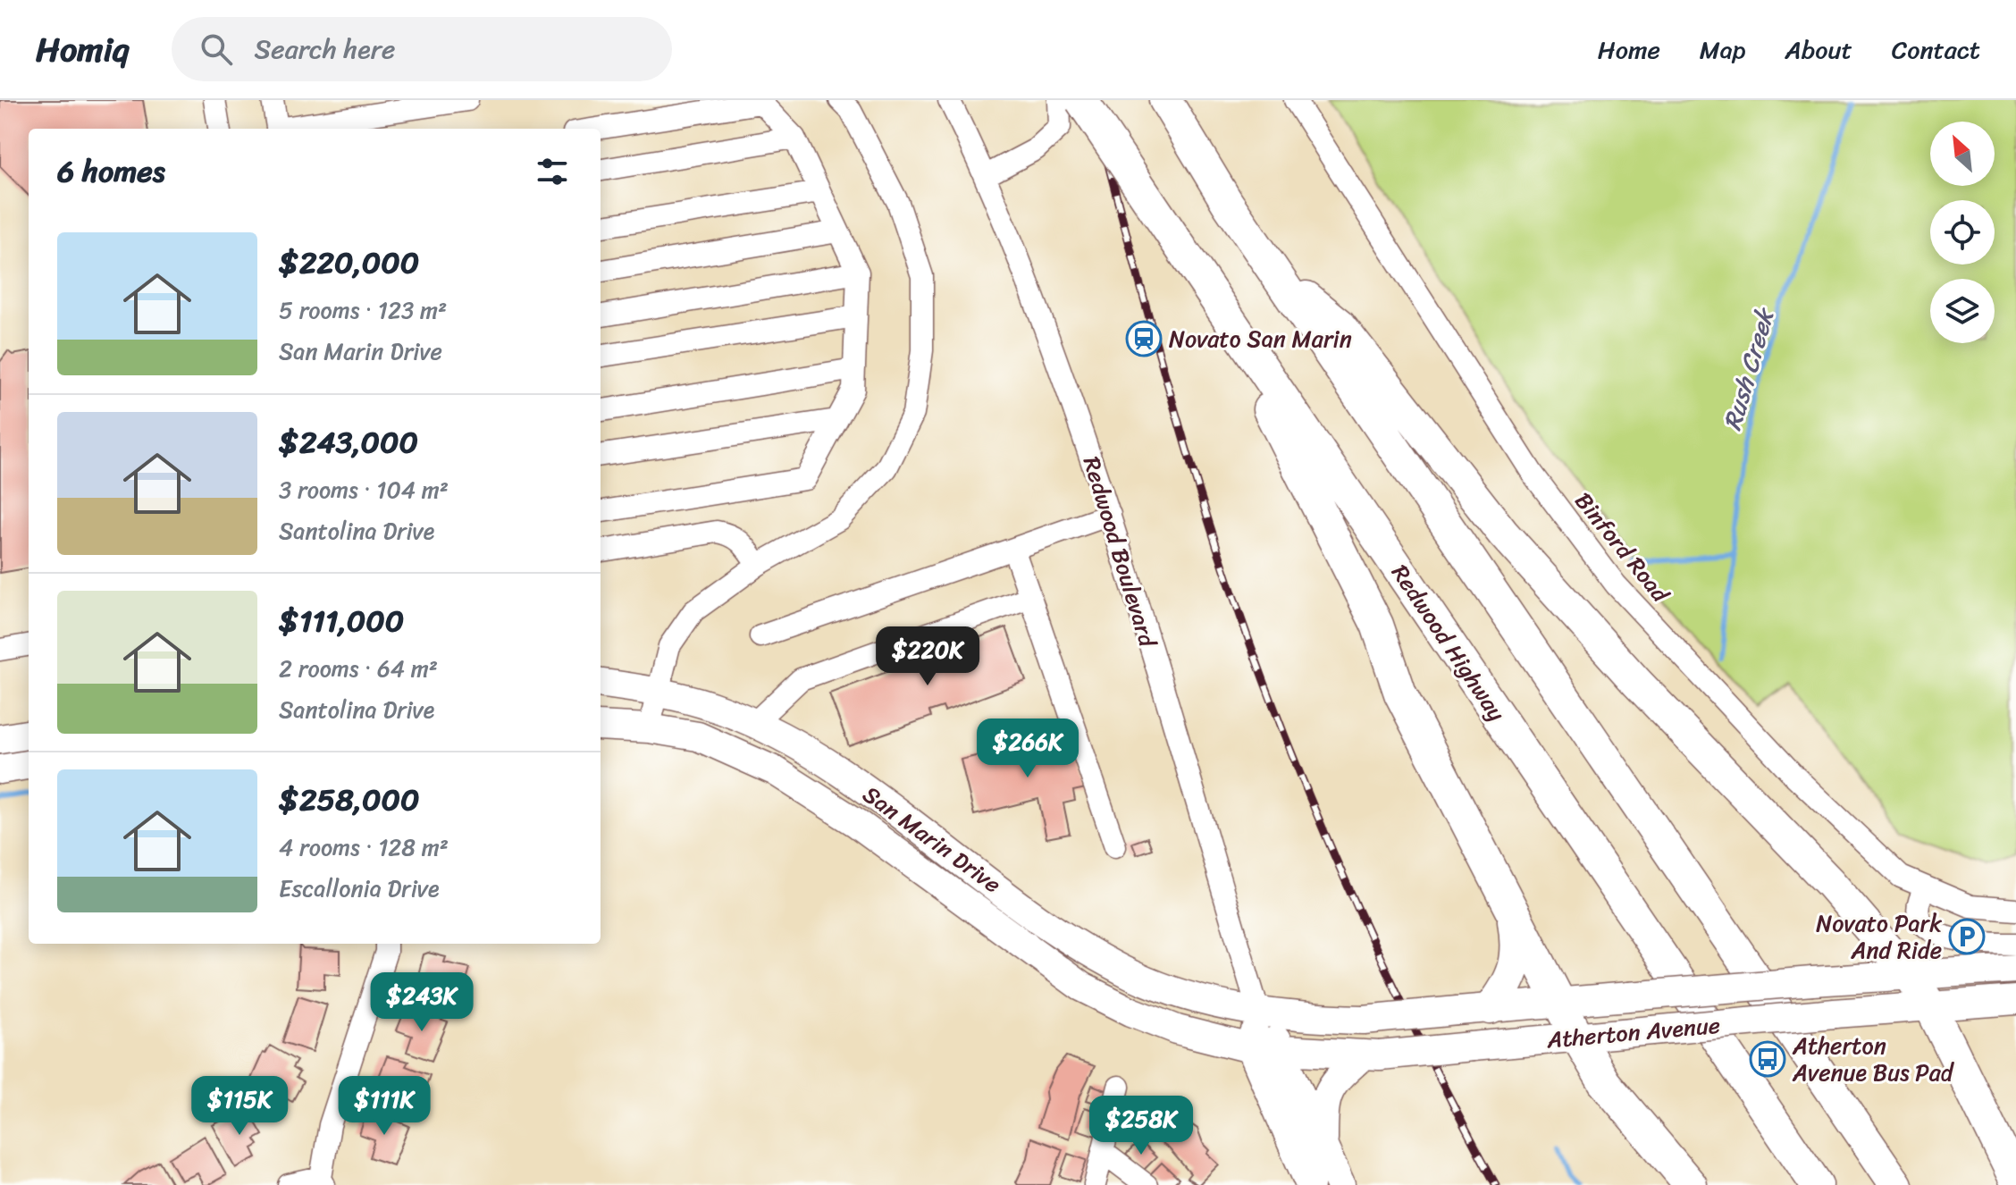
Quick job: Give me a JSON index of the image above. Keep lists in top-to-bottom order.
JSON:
{
  "streets": {
    "highway": ["Redwood Highway"],
    "main road": ["Redwood Boulevard", "San Marin Drive", "Atherton Avenue"],
    "street": ["Binford Road"]
  },
  "crossings": [
    ["Redwood Boulevard", "San Marin Drive"],
    ["Redwood Boulevard", "Atherton Avenue"],
    ["San Marin Drive", "Atherton Avenue"]
  ],
  "water": ["Rush Creek"],
  "places": {
    "station": ["Novato San Marin"],
    "parking": ["Novato Park And Ride"],
    "bus stop": ["Atherton Avenue Bus Pad"]
  },
  "north": "top left",
  "page": {
    "header": "Homiq",
    "search": "Search here",
    "nav": [
      "Home",
      "Map",
      "About",
      "Contact"
    ],
    "heading": "6 homes",
    "list": [
      {
        "name": "$220,000",
        "note": "5 rooms · 123 m² · San Marin Drive"
      },
      {
        "name": "$243,000",
        "note": "3 rooms · 104 m² · Santolina Drive"
      },
      {
        "name": "$111,000",
        "note": "2 rooms · 64 m² · Santolina Drive"
      },
      {
        "name": "$258,000",
        "note": "4 rooms · 128 m² · Escallonia Drive"
      }
    ],
    "price": [
      "$220K",
      "$266K",
      "$243K",
      "$115K",
      "$111K",
      "$258K"
    ]
  }
}
